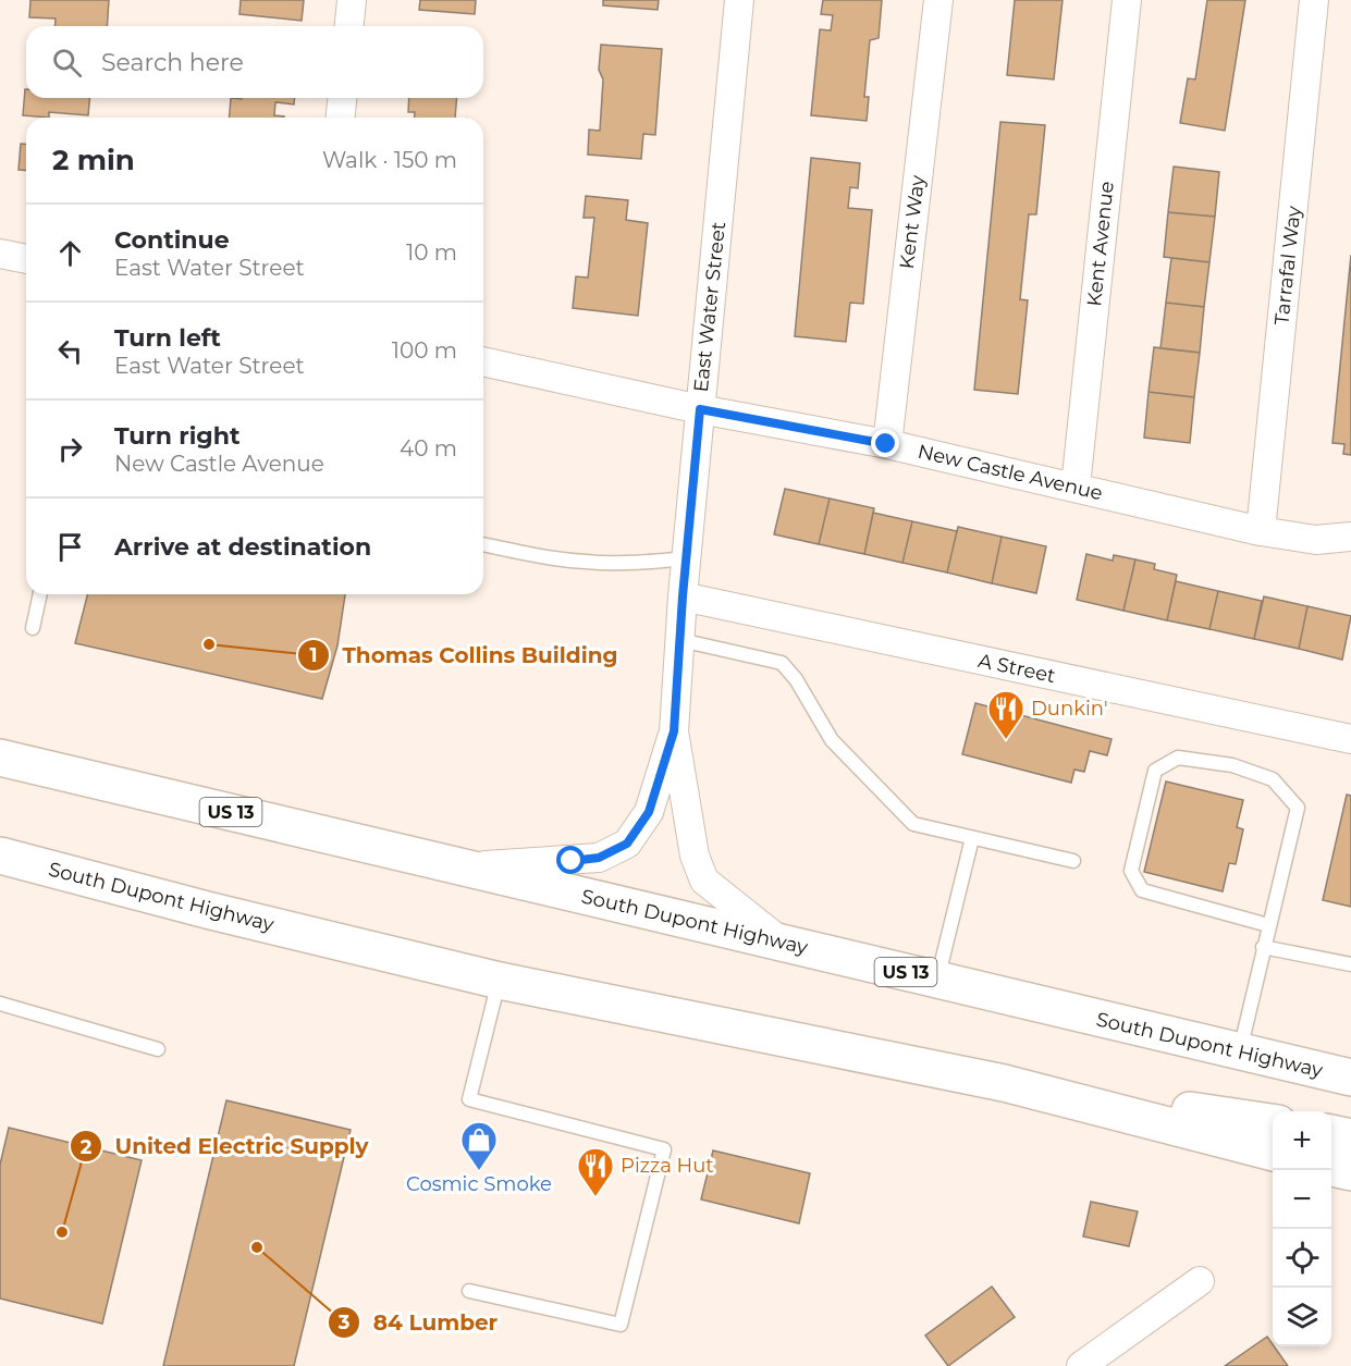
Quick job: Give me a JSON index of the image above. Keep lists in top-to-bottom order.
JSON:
{
  "streets": {
    "highway": ["US 13", "South Dupont Highway"],
    "street": [
      "Kent Way",
      "Kent Avenue",
      "Tarrafal Way",
      "East Water Street",
      "New Castle Avenue",
      "A Street"
    ]
  },
  "crossings": [
    ["Kent Way", "New Castle Avenue"],
    ["Kent Avenue", "New Castle Avenue"],
    ["Tarrafal Way", "New Castle Avenue"],
    ["East Water Street", "New Castle Avenue"],
    ["East Water Street", "A Street"],
    ["East Water Street", "South Dupont Highway"]
  ],
  "places": {
    "other": ["Thomas Collins Building", "United Electric Supply", "84 Lumber"],
    "restaurant": ["Dunkin'", "Pizza Hut"],
    "shop": ["Cosmic Smoke"]
  },
  "page": {
    "search": "Search here",
    "heading": ["2 min", "Walk · 150 m"],
    "list": [
      ["Continue", "East Water Street", "10 m"],
      ["Turn left", "East Water Street", "100 m"],
      ["Turn right", "New Castle Avenue", "40 m"],
      "Arrive at destination"
    ],
    "map_buttons": ["+", "−"]
  }
}
